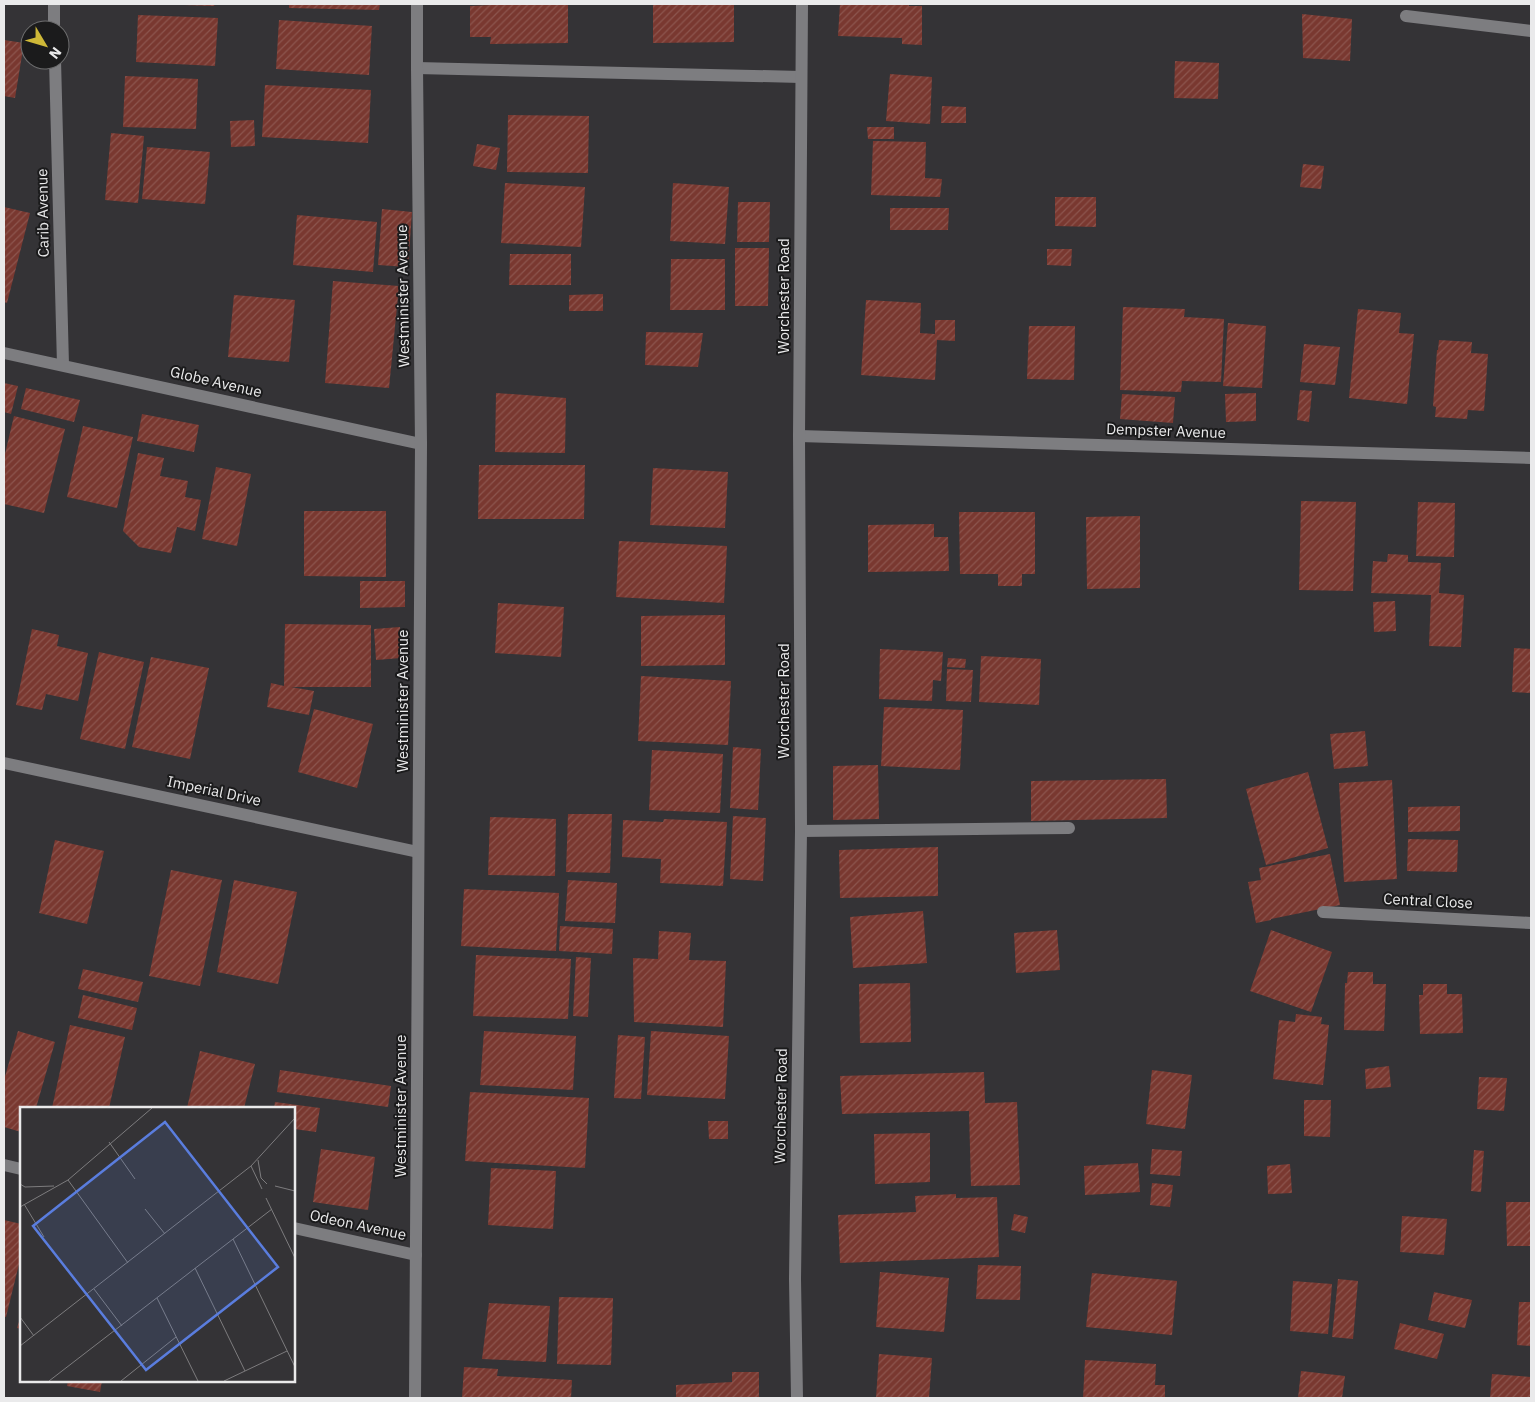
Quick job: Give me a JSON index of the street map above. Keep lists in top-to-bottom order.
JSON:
{
  "streets": {
    "street": [
      "Carib Avenue",
      "Westminister Avenue",
      "Worchester Road",
      "Globe Avenue",
      "Dempster Avenue",
      "Imperial Drive",
      "Central Close",
      "Odeon Avenue"
    ]
  },
  "crossings": [
    ["Carib Avenue", "Globe Avenue"],
    ["Westminister Avenue", "Globe Avenue"],
    ["Westminister Avenue", "Imperial Drive"],
    ["Westminister Avenue", "Odeon Avenue"],
    ["Worchester Road", "Dempster Avenue"]
  ],
  "north": "bottom right"
}
